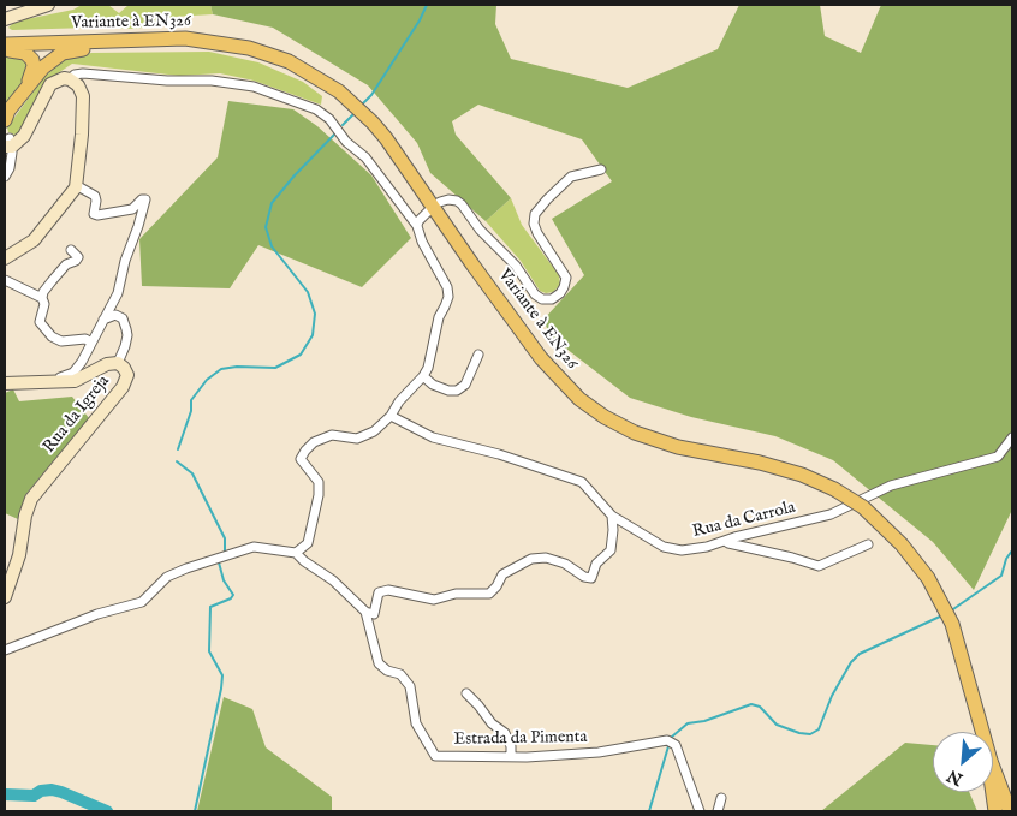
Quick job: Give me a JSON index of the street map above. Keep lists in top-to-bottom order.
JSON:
{
  "streets": {
    "main road": ["Variante à EN326"],
    "street": ["Rua da Igreja", "Rua da Carrola", "Estrada da Pimenta"]
  },
  "north": "bottom left"
}
